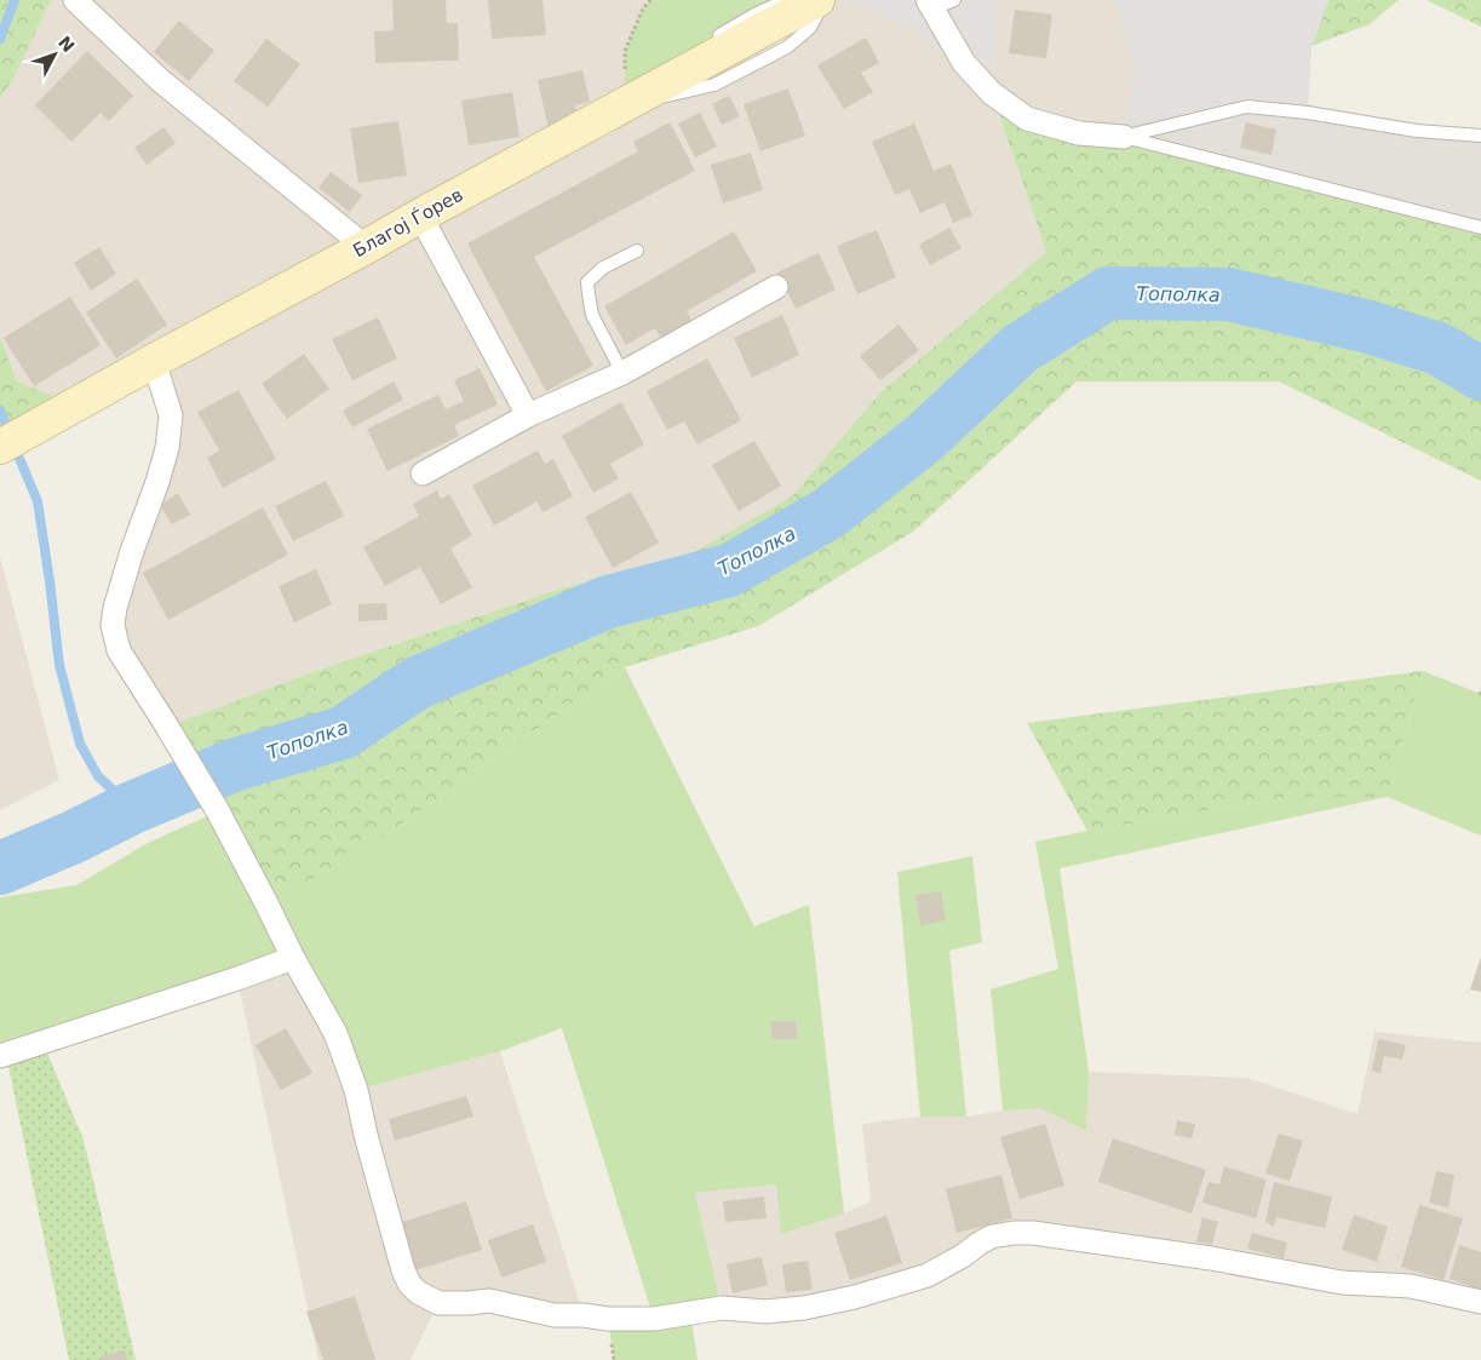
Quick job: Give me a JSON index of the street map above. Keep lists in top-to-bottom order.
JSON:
{
  "streets": {
    "main road": ["Благој Ѓорев"]
  },
  "water": ["Тополка"],
  "north": "top right"
}
